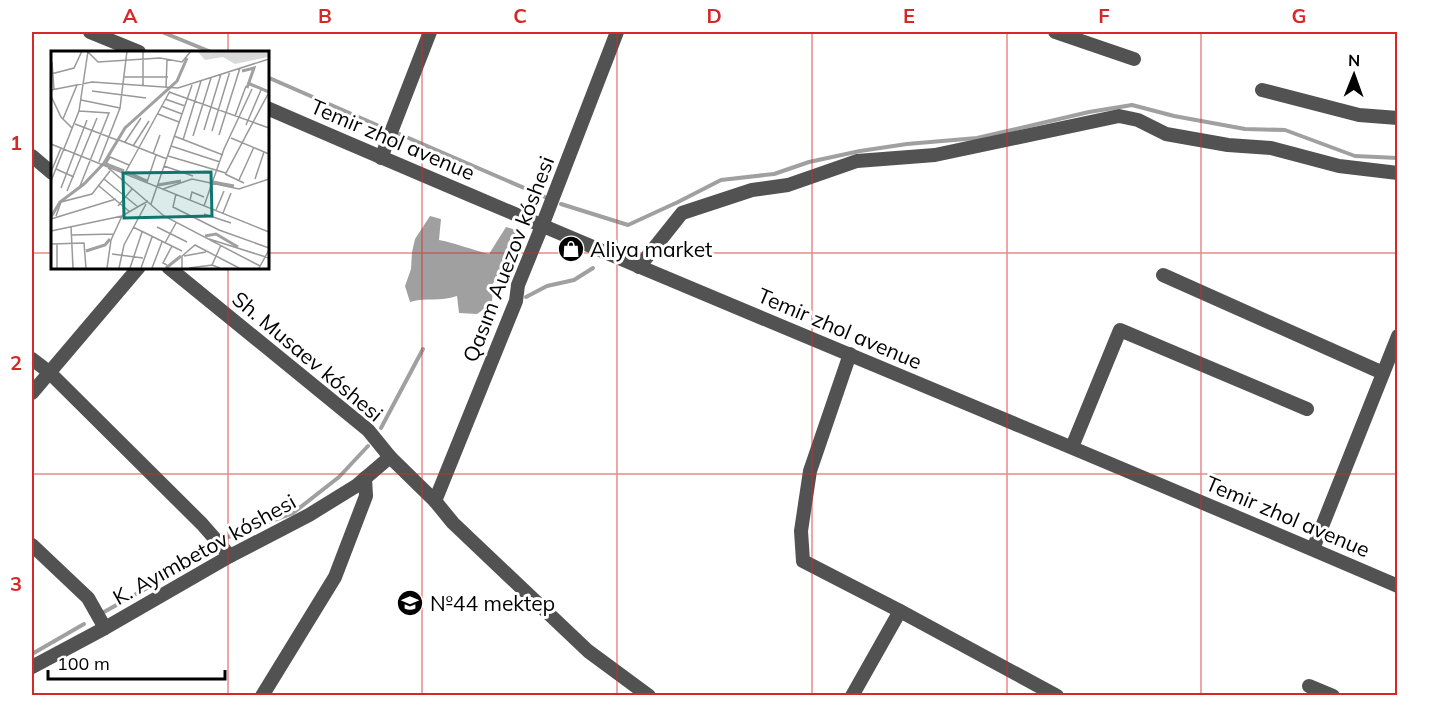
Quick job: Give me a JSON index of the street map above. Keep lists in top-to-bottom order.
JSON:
{
  "streets": {
    "street": [
      "Temir zhol avenue",
      "Qasım Auezov kóshesi",
      "Sh. Musaev kóshesi",
      "K. Ayımbetov kóshesi"
    ]
  },
  "crossings": [
    ["Temir zhol avenue", "Qasım Auezov kóshesi"],
    ["Qasım Auezov kóshesi", "Sh. Musaev kóshesi"],
    ["Sh. Musaev kóshesi", "K. Ayımbetov kóshesi"]
  ],
  "places": {
    "shop": ["Aliya market"],
    "school or university": ["№44 mektep"]
  },
  "scale_bar": "100 m",
  "north": "top",
  "grid": {
    "columns": [
      "A",
      "B",
      "C",
      "D",
      "E",
      "F",
      "G"
    ],
    "rows": ["1", "2", "3"]
  }
}
